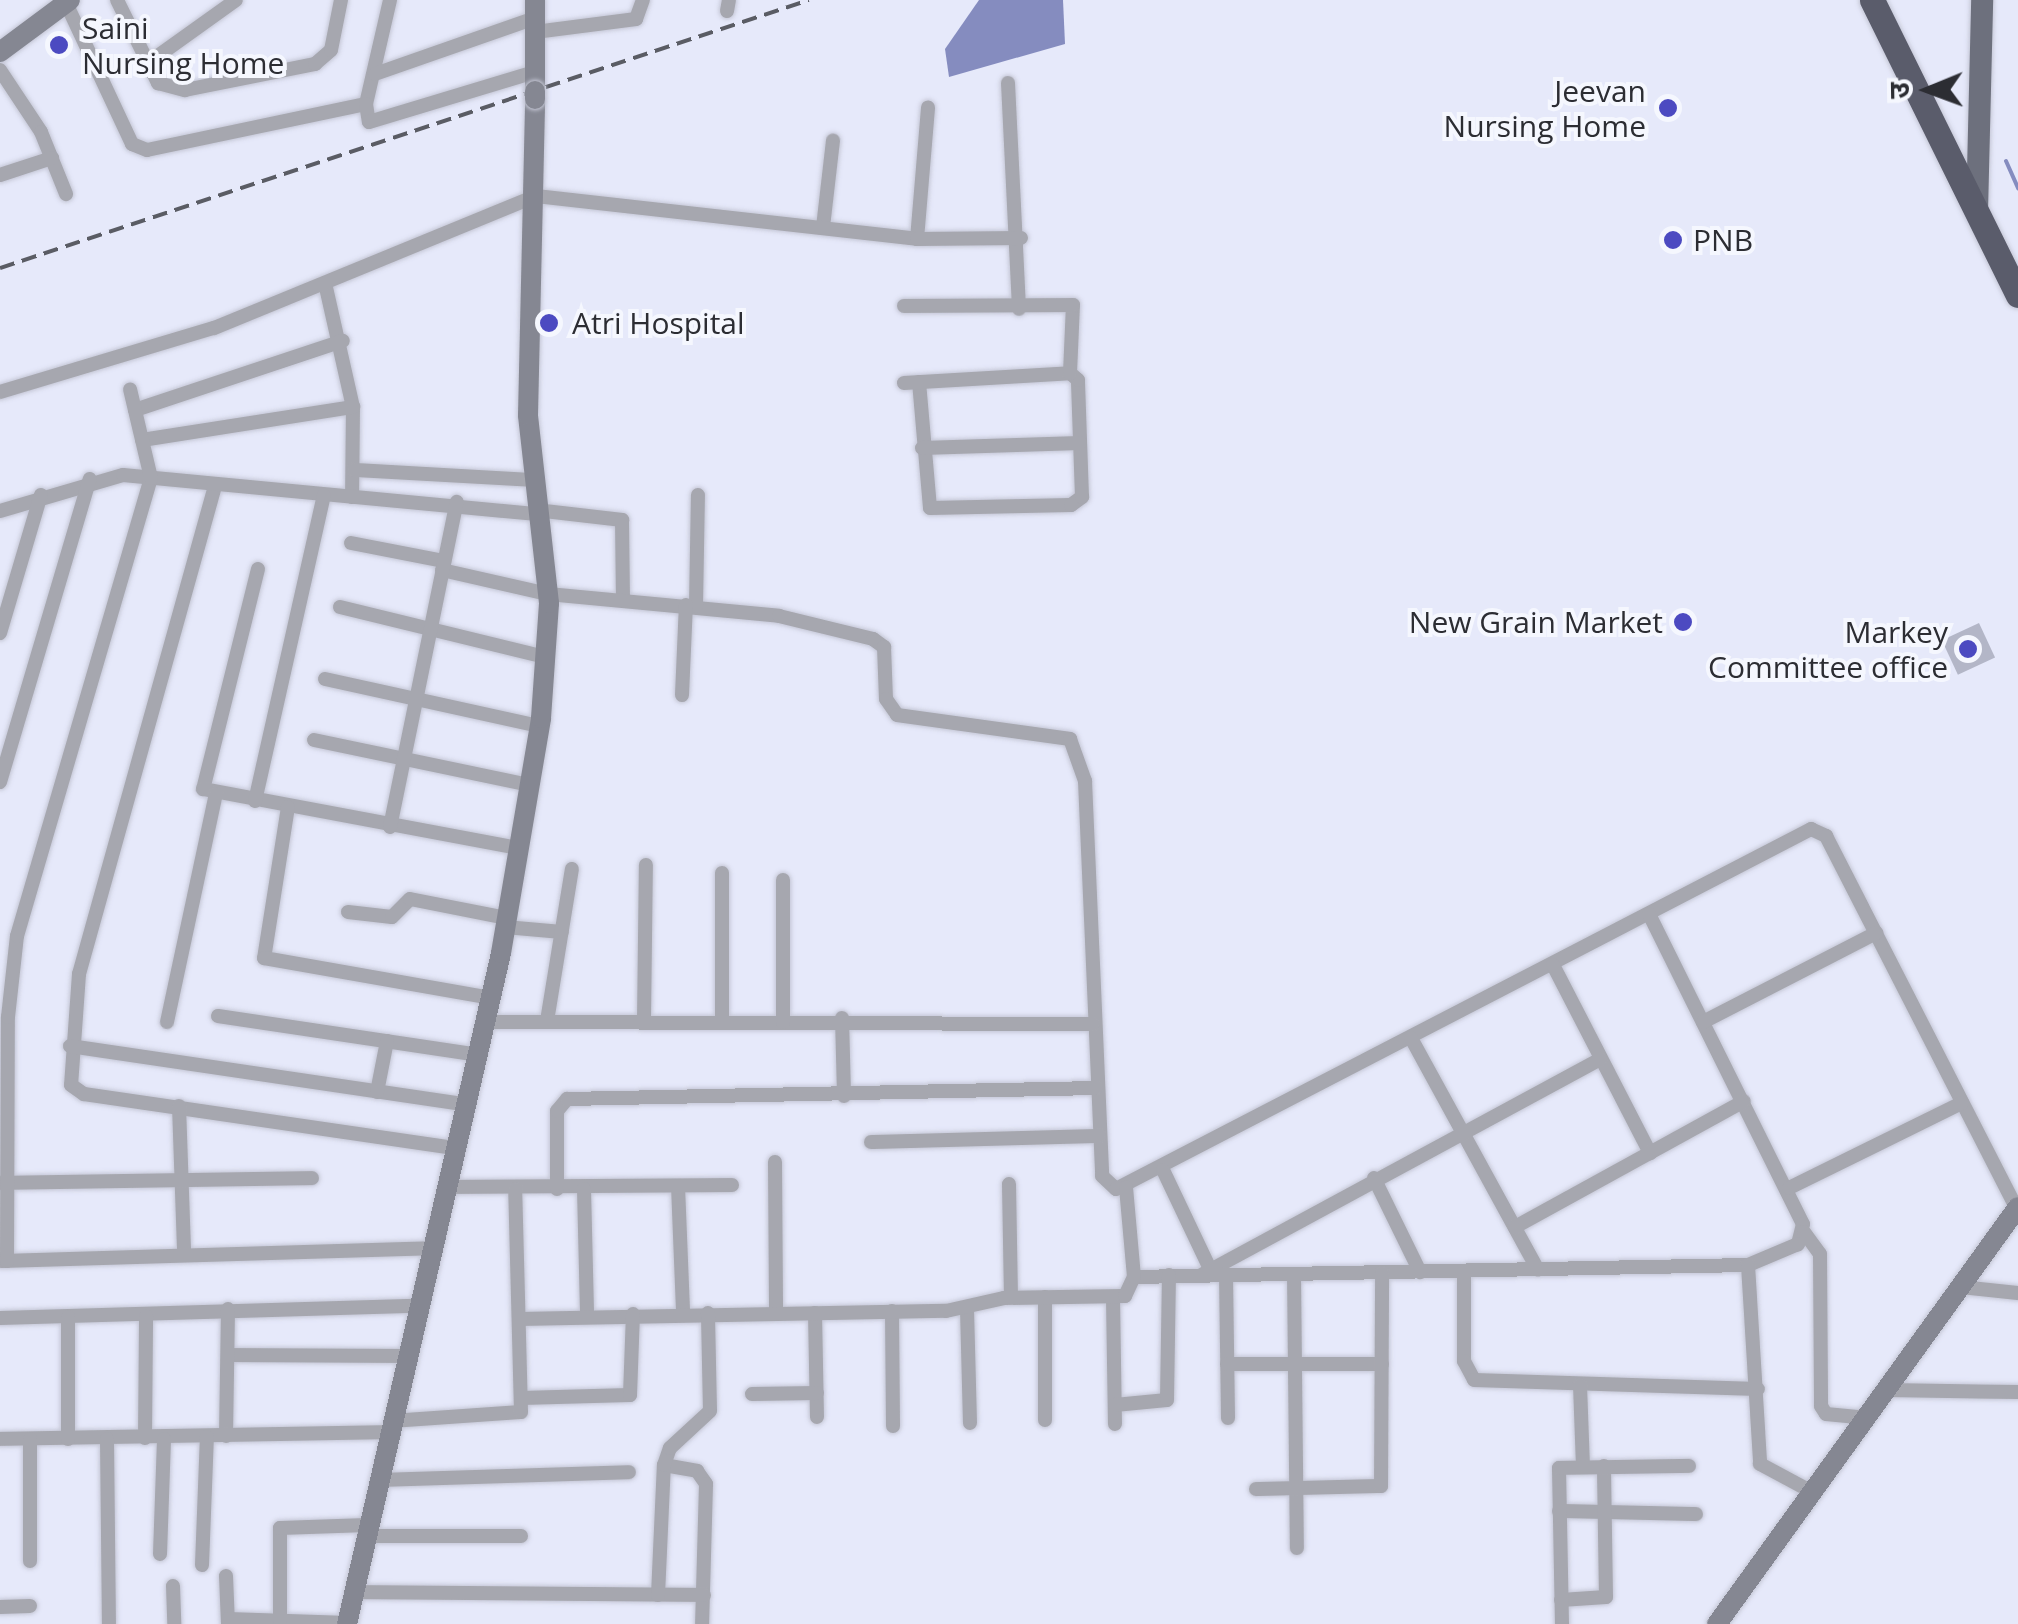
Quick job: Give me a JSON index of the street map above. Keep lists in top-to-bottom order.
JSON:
{
  "places": [
    "Saini Nursing Home",
    "Jeevan Nursing Home",
    "PNB",
    "Atri Hospital",
    "New Grain Market",
    "Markey Committee office"
  ],
  "north": "left"
}
